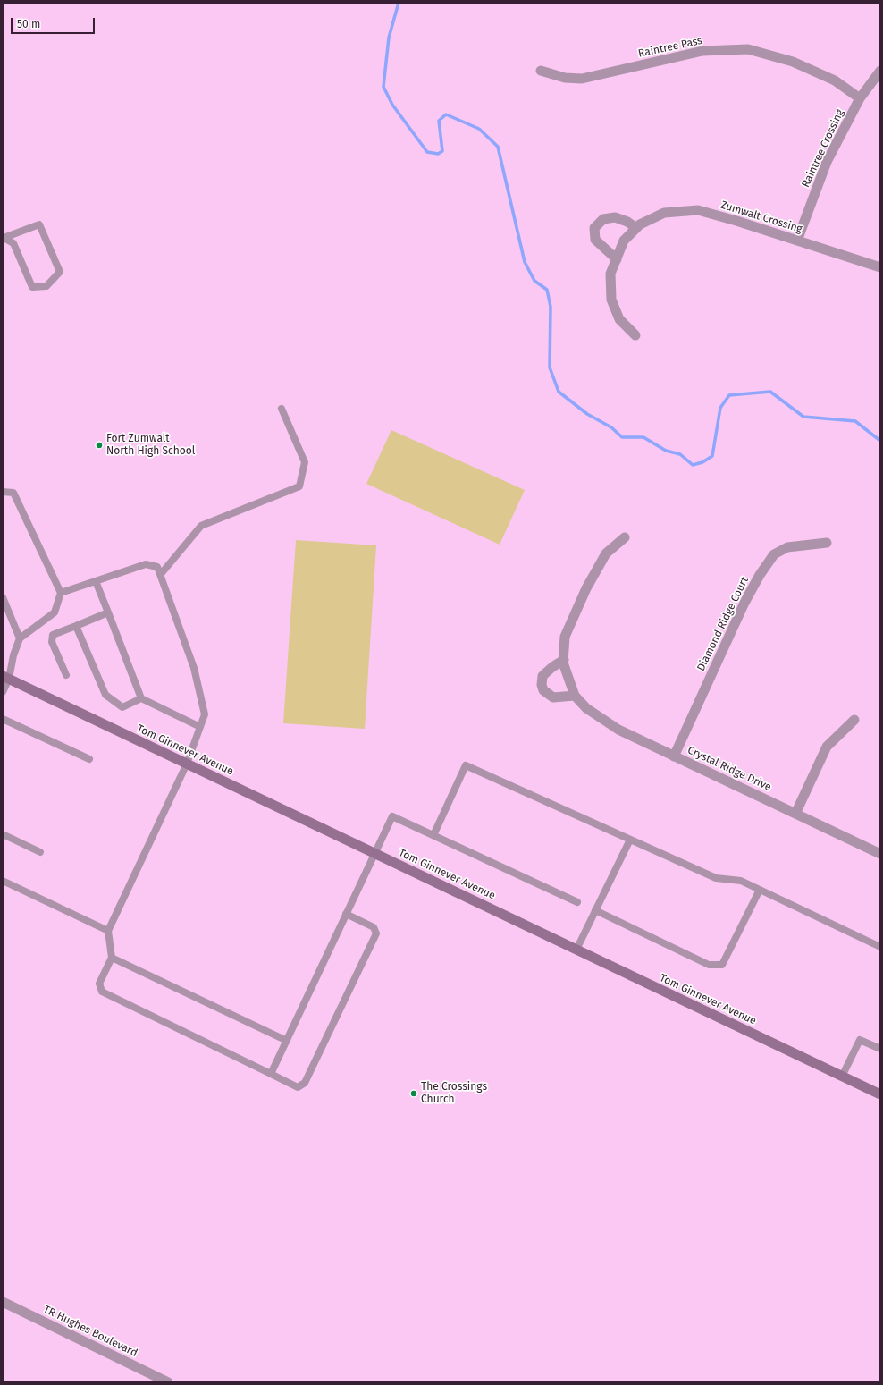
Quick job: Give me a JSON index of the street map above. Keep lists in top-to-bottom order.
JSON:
{
  "streets": {
    "main road": ["Tom Ginnever Avenue"],
    "street": [
      "Raintree Pass",
      "Raintree Crossing",
      "Zumwalt Crossing",
      "Diamond Ridge Court",
      "Crystal Ridge Drive",
      "TR Hughes Boulevard"
    ]
  },
  "crossings": [
    ["Raintree Pass", "Raintree Crossing"],
    ["Raintree Crossing", "Zumwalt Crossing"],
    ["Diamond Ridge Court", "Crystal Ridge Drive"]
  ],
  "places": ["Fort Zumwalt North High School", "The Crossings Church"],
  "scale_bar": "50 m"
}
